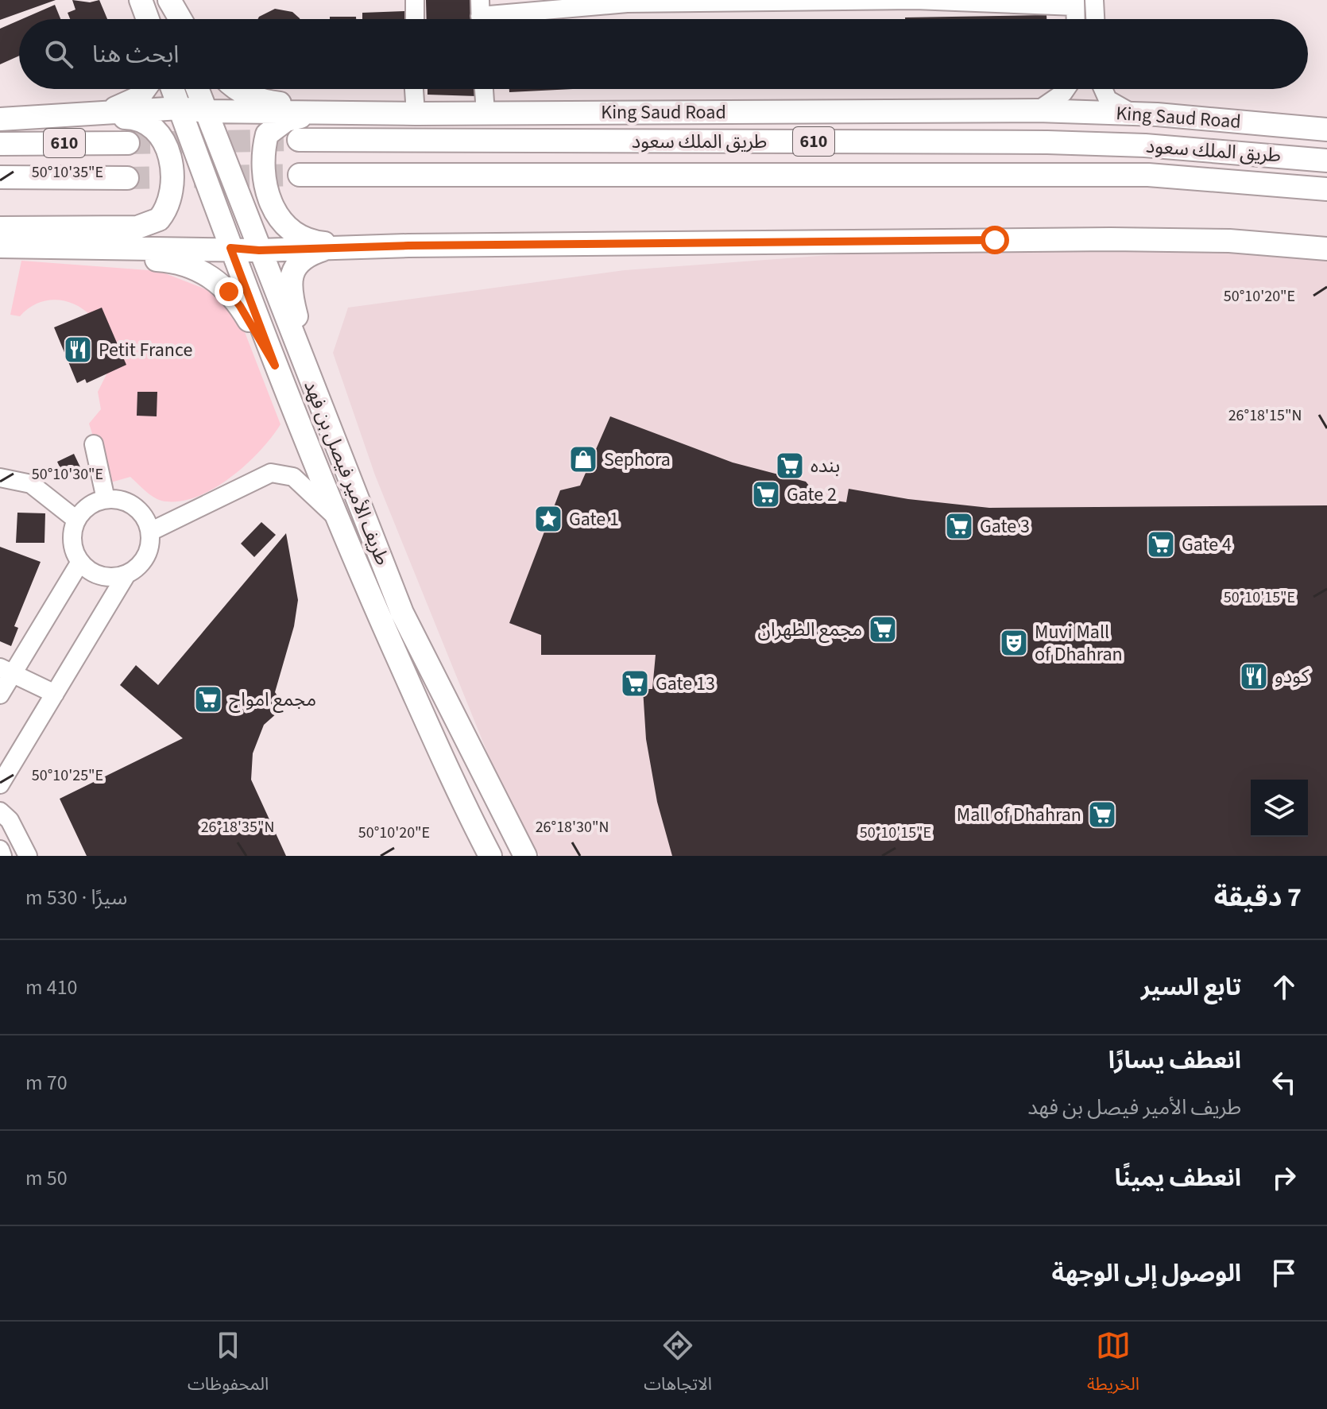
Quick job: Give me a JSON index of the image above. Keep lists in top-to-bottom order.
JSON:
{
  "streets": {
    "main road": [
      "King Saud Road",
      "طريق الملك سعود",
      "610",
      "طريف الأمير فيصل بن فهد"
    ]
  },
  "crossings": [
    ["King Saud Road", "طريف الأمير فيصل بن فهد"]
  ],
  "places": {
    "restaurant": ["Petit France", "كودو"],
    "shop": ["Sephora"],
    "supermarket": [
      "بنده",
      "Gate 2",
      "Gate 3",
      "Gate 4",
      "مجمع الظهران",
      "Gate 13",
      "مجمع امواج",
      "Mall of Dhahran"
    ],
    "place": ["Gate 1"],
    "theatre": ["Muvi Mall of Dhahran"]
  },
  "page": {
    "search": "ابحث هنا",
    "heading": ["7 دقيقة", "سيرًا · 530 m"],
    "list": [
      ["تابع السير", "410 m"],
      ["انعطف يسارًا", "طريف الأمير فيصل بن فهد", "70 m"],
      ["انعطف يمينًا", "50 m"],
      "الوصول إلى الوجهة"
    ],
    "nav": ["الخريطة", "الاتجاهات", "المحفوظات"]
  },
  "coordinates": [
    "50°10'35\"E",
    "50°10'20\"E",
    "26°18'15\"N",
    "50°10'30\"E",
    "50°10'15\"E",
    "50°10'25\"E",
    "26°18'35\"N",
    "26°18'30\"N"
  ]
}
